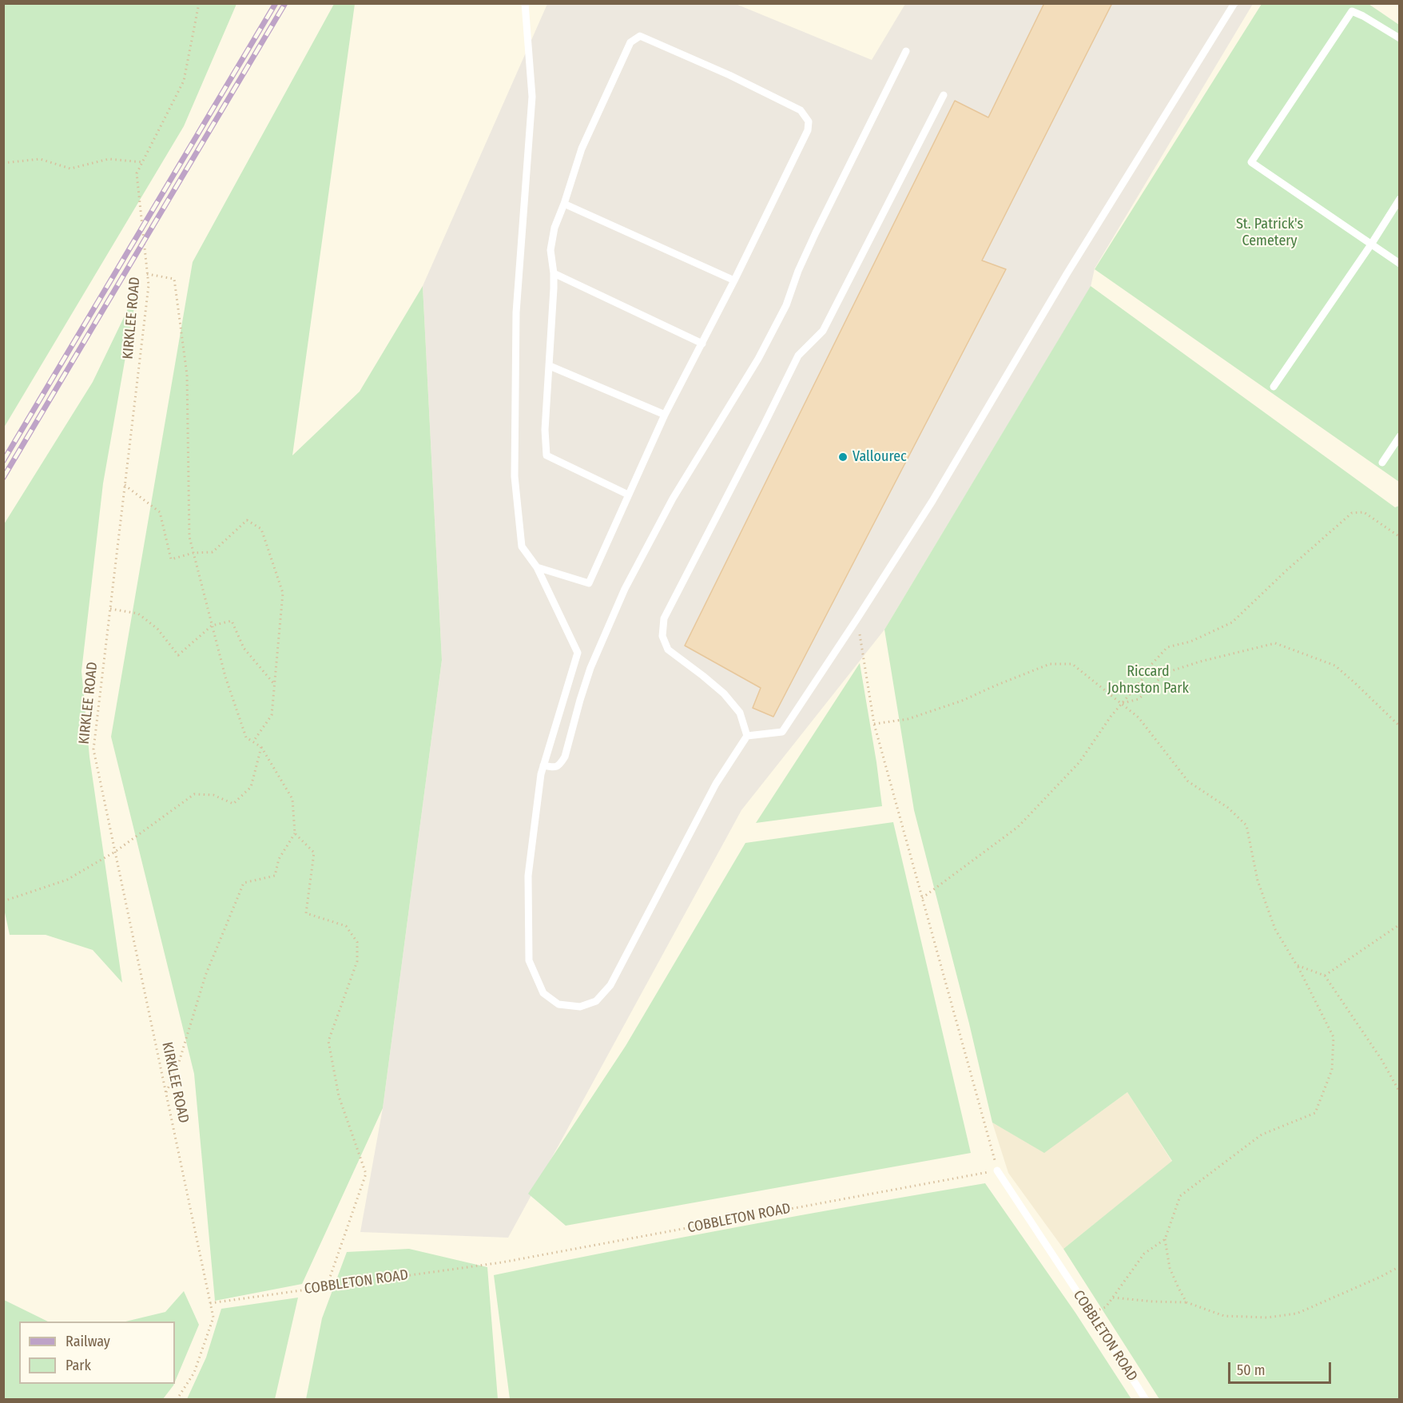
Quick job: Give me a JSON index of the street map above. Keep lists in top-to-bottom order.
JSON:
{
  "streets": {
    "lane": ["COBBLETON ROAD"],
    "path": ["KIRKLEE ROAD"]
  },
  "crossings": [
    ["KIRKLEE ROAD", "COBBLETON ROAD"]
  ],
  "parks": ["St. Patrick's Cemetery", "Riccard Johnston Park"],
  "places": ["Vallourec"],
  "legend": ["Railway", "Park"],
  "scale_bar": "50 m"
}
